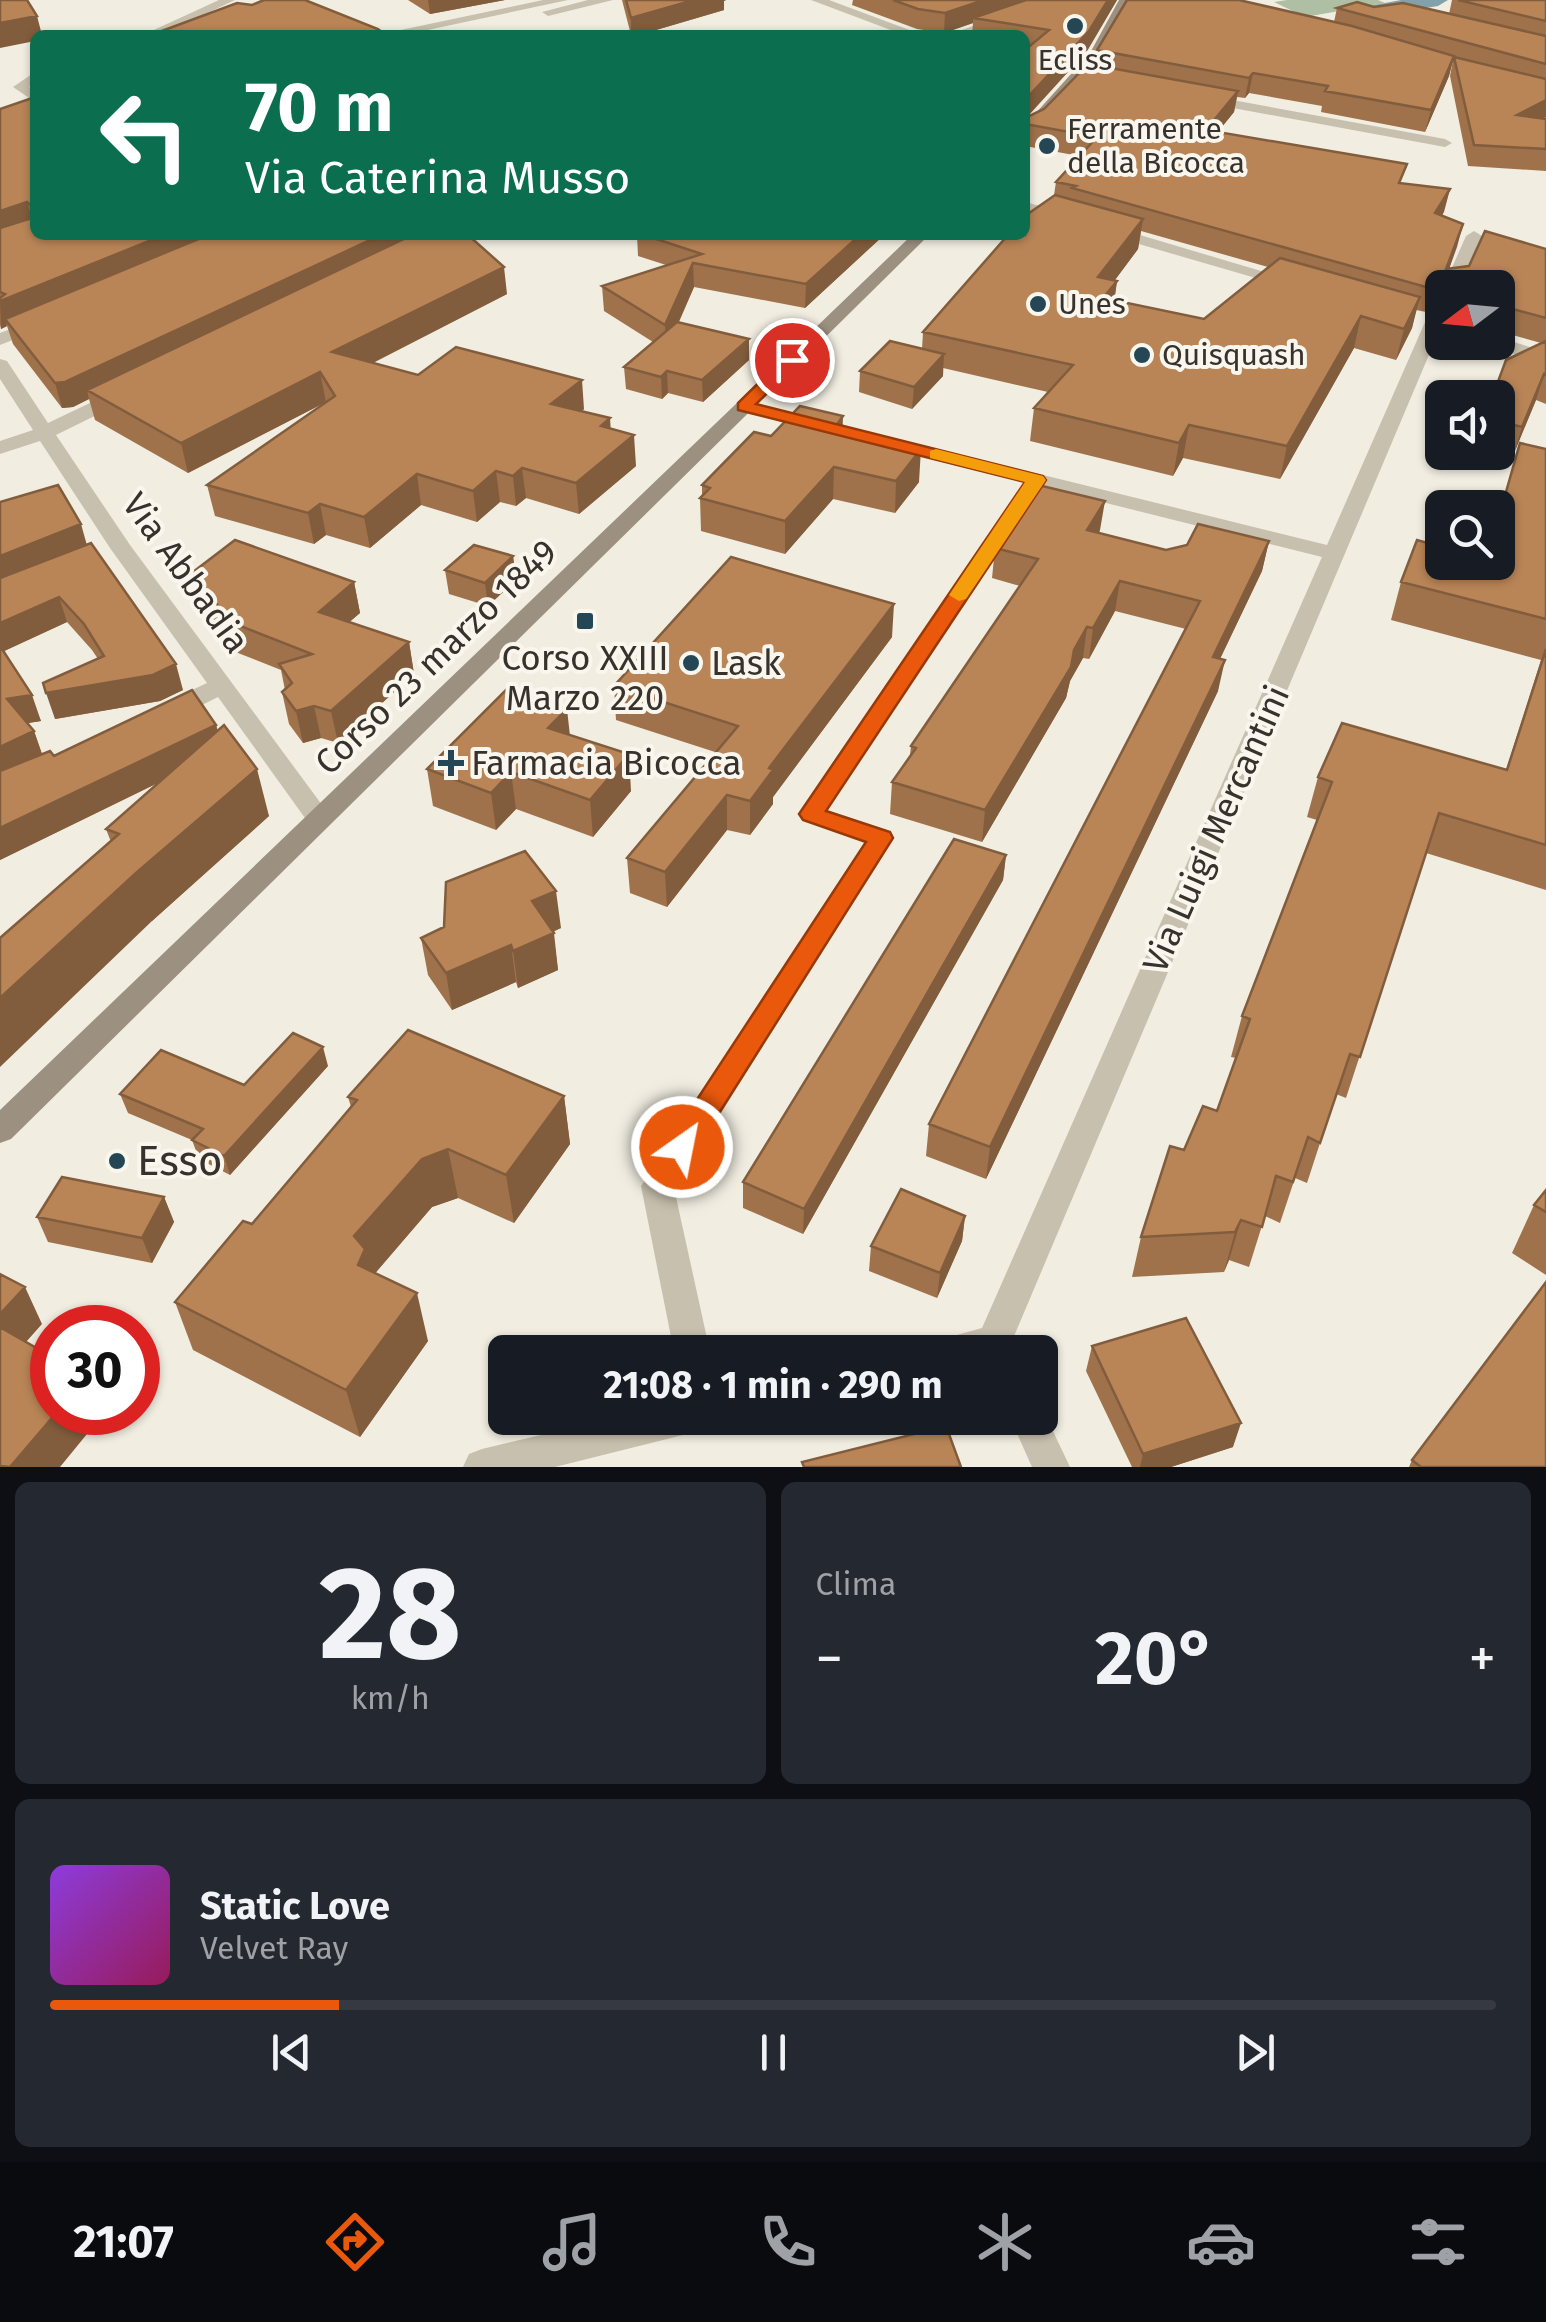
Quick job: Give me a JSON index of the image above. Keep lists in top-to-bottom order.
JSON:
{
  "streets": {
    "main road": ["Corso 23 marzo 1849"],
    "street": ["Via Abbadia", "Via Luigi Mercantini"]
  },
  "crossings": [
    ["Via Abbadia", "Corso 23 marzo 1849"]
  ],
  "places": {
    "other": [
      "Ecliss",
      "Ferramente della Bicocca",
      "Unes",
      "Quisquash",
      "Lask",
      "Esso"
    ],
    "transit": ["Corso XXIII Marzo 220"],
    "health": ["Farmacia Bicocca"]
  },
  "north": "left",
  "page": {
    "turn": ["70 m", "Via Caterina Musso"],
    "limit": "30",
    "trip": "21:08 · 1 min · 290 m",
    "tile": [
      ["28", "km/h"],
      "Clima"
    ],
    "heat": ["−", "20°", "+"],
    "song": ["Static Love", "Velvet Ray"],
    "tabs": "21:07"
  }
}
